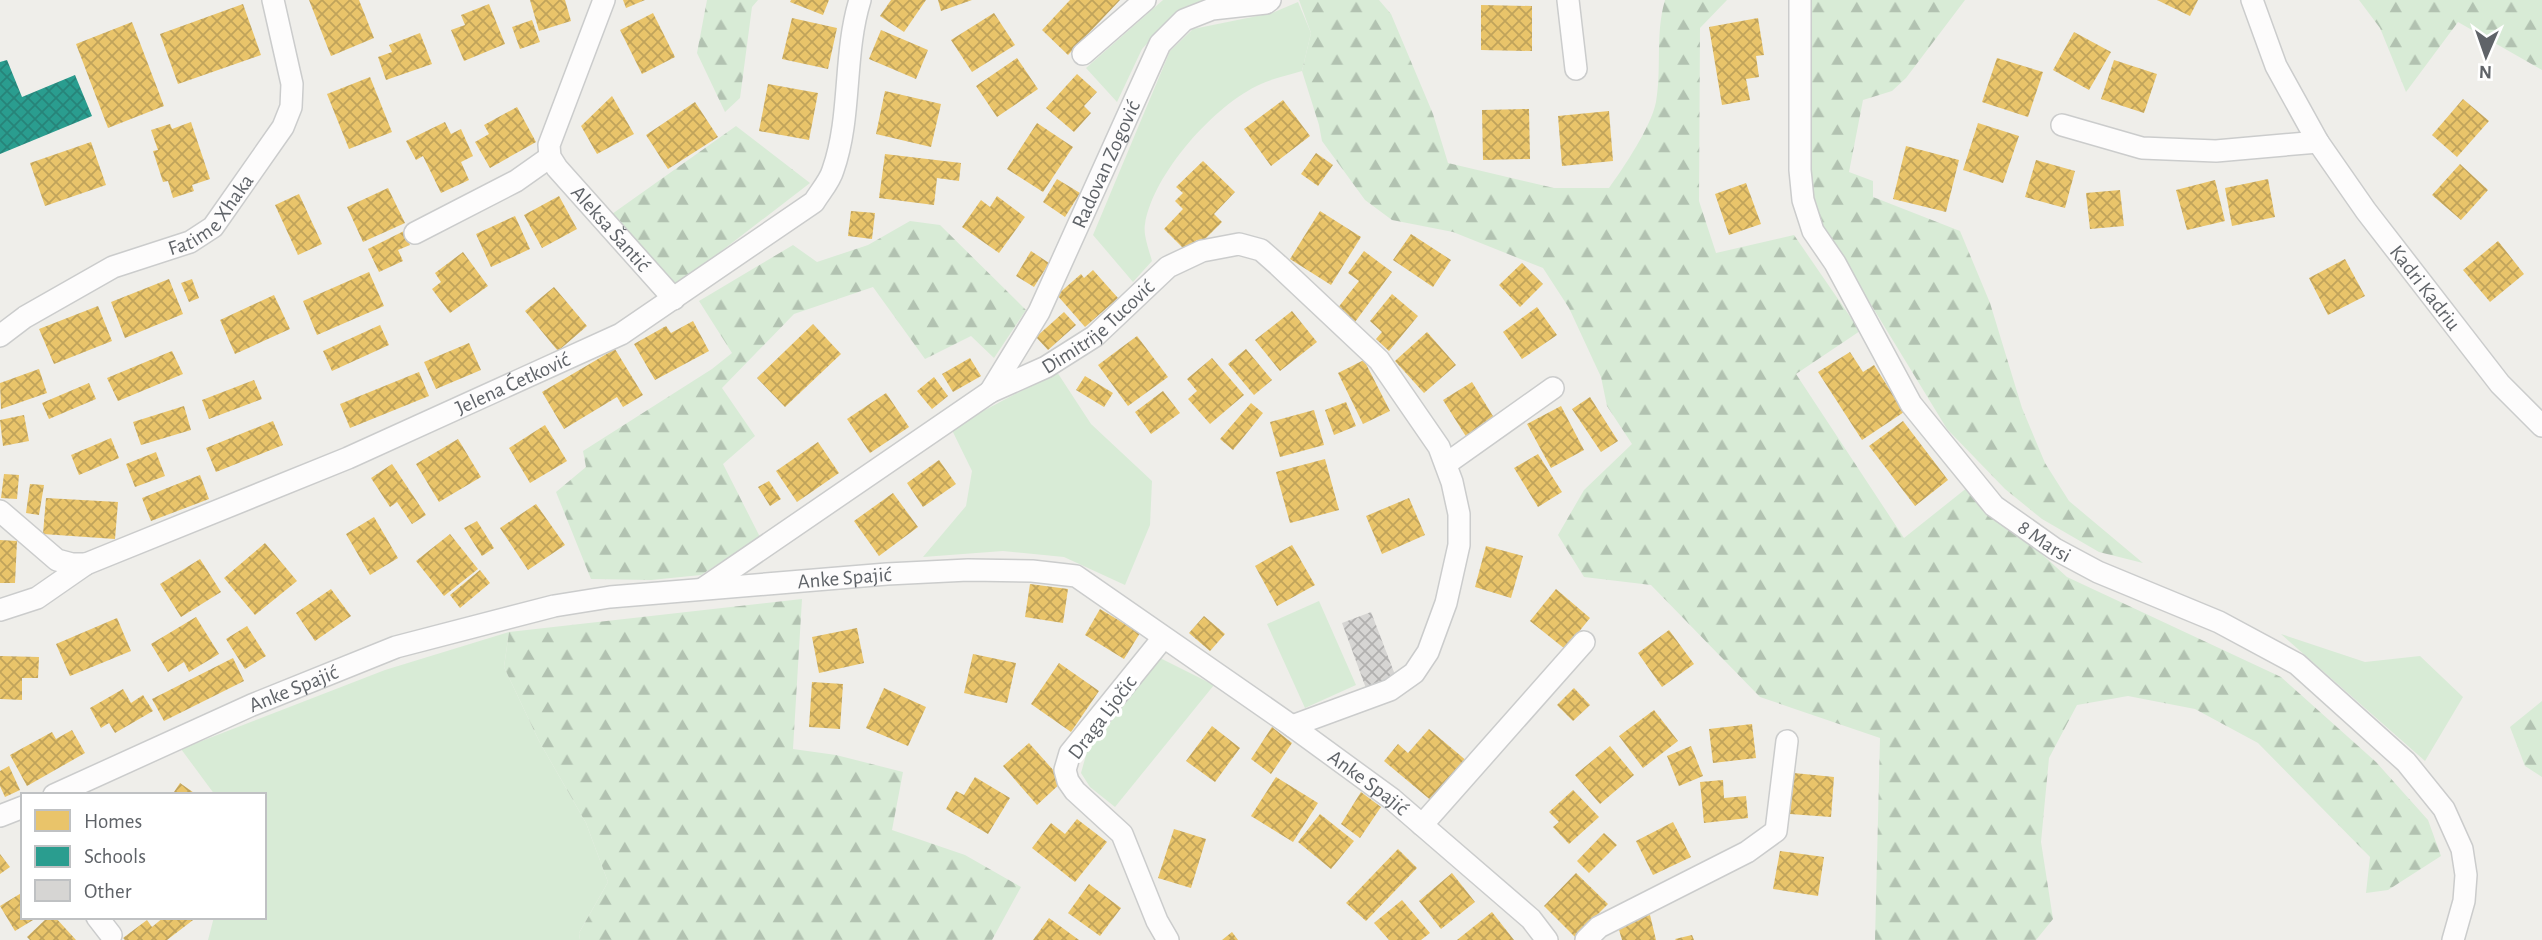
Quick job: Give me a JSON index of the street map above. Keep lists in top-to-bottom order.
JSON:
{
  "streets": {
    "street": [
      "Radovan Zogović",
      "Fatime Xhaka",
      "Aleksa Šantić",
      "Kadri Kadriu",
      "Dimitrije Tucović",
      "Jelena Ćetković",
      "8 Marsi",
      "Anke Spajić",
      "Draga Ljočic"
    ]
  },
  "crossings": [
    ["Radovan Zogović", "Dimitrije Tucović"],
    ["Aleksa Šantić", "Jelena Ćetković"],
    ["Dimitrije Tucović", "Anke Spajić"],
    ["Anke Spajić", "Draga Ljočic"]
  ],
  "legend": ["Homes", "Schools", "Other"],
  "north": "bottom"
}
